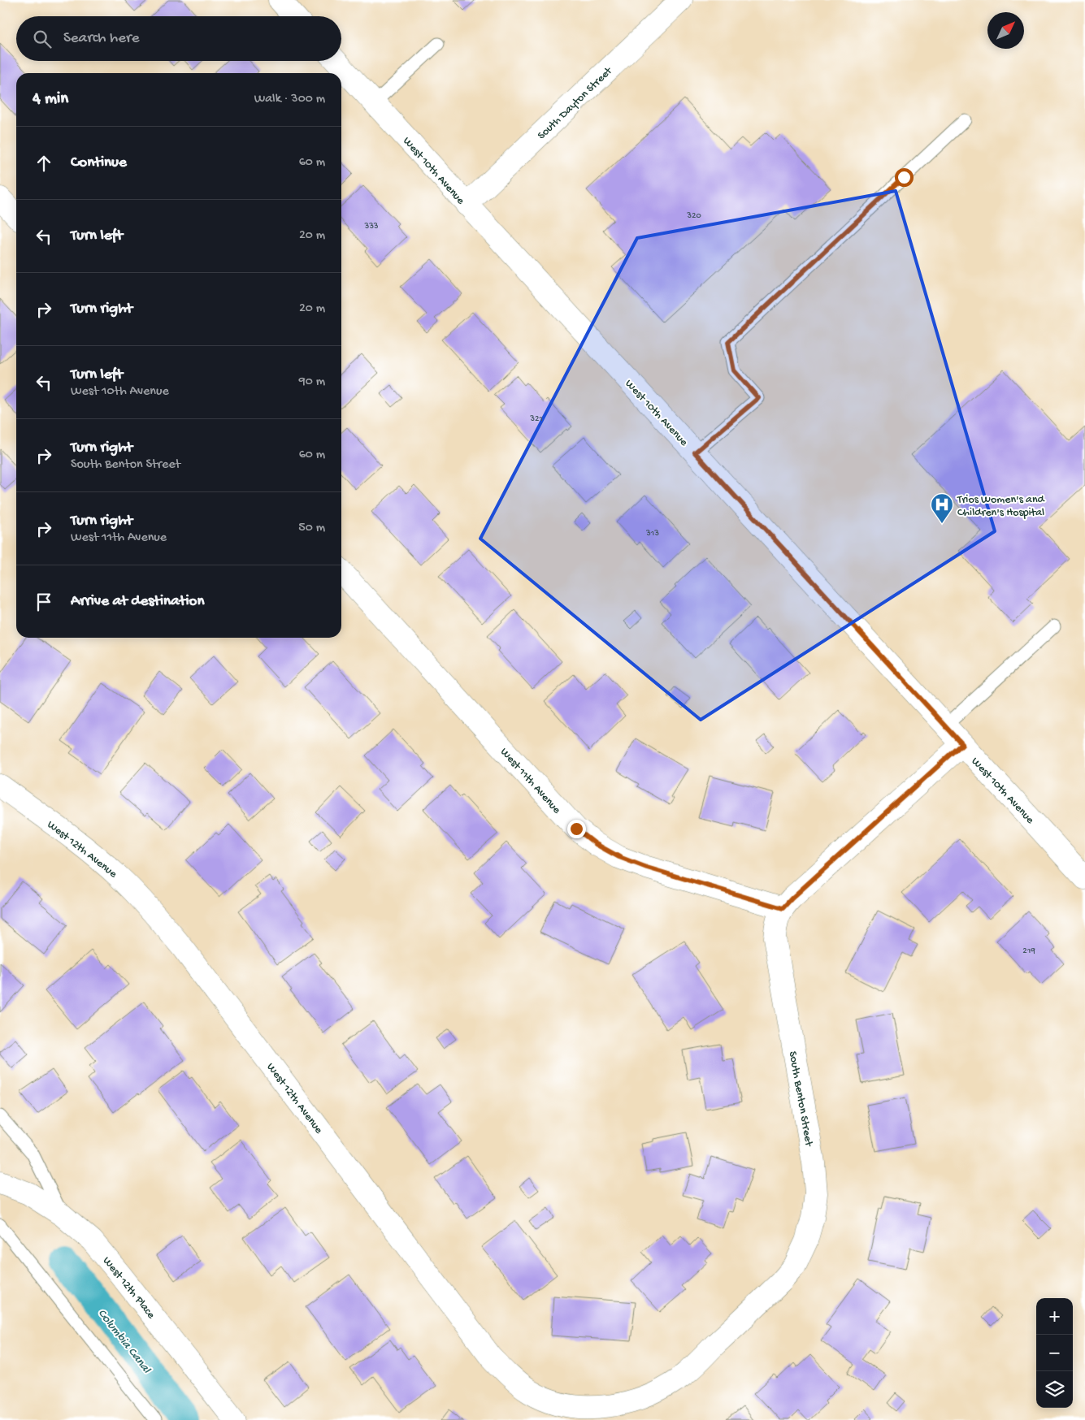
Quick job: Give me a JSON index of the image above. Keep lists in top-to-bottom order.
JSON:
{
  "streets": {
    "street": [
      "South Dayton Street",
      "West 10th Avenue",
      "West 11th Avenue",
      "West 12th Avenue",
      "South Benton Street",
      "West 12th Place"
    ]
  },
  "crossings": [
    ["South Dayton Street", "West 10th Avenue"],
    ["West 10th Avenue", "South Benton Street"],
    ["West 11th Avenue", "South Benton Street"],
    ["West 12th Avenue", "South Benton Street"]
  ],
  "water": ["Columbia Canal"],
  "places": {
    "hospital": ["Trios Women's and Children's Hospital"]
  },
  "house_numbers": [
    "320",
    "333",
    "321",
    "313",
    "219"
  ],
  "north": "top right",
  "page": {
    "search": "Search here",
    "heading": ["4 min", "Walk · 300 m"],
    "list": [
      ["Continue", "60 m"],
      ["Turn left", "20 m"],
      ["Turn right", "20 m"],
      ["Turn left", "West 10th Avenue", "90 m"],
      ["Turn right", "South Benton Street", "60 m"],
      ["Turn right", "West 11th Avenue", "50 m"],
      "Arrive at destination"
    ],
    "map_buttons": ["+", "−"]
  }
}
